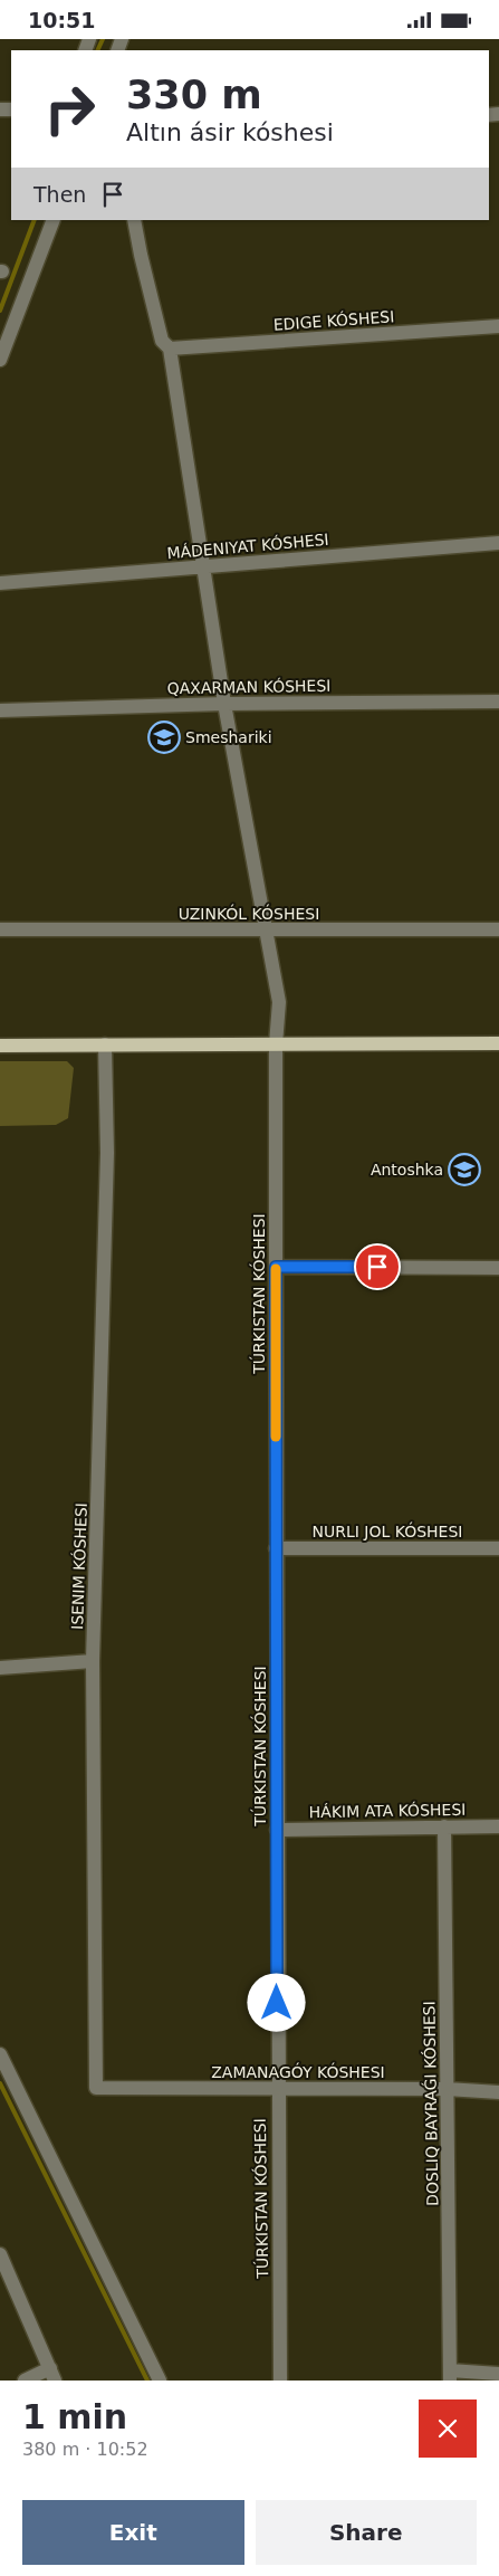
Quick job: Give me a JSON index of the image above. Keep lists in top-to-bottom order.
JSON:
{
  "streets": {
    "street": [
      "EDIGE KÓSHESI",
      "MÁDENIYAT KÓSHESI",
      "QAXARMAN KÓSHESI",
      "TÚRKISTAN KÓSHESI",
      "ISENIM KÓSHESI",
      "HÁKIM ATA KÓSHESI",
      "ZAMANAGÓY KÓSHESI"
    ]
  },
  "crossings": [
    ["EDIGE KÓSHESI", "TÚRKISTAN KÓSHESI"],
    ["MÁDENIYAT KÓSHESI", "TÚRKISTAN KÓSHESI"],
    ["QAXARMAN KÓSHESI", "TÚRKISTAN KÓSHESI"],
    ["TÚRKISTAN KÓSHESI", "HÁKIM ATA KÓSHESI"],
    ["TÚRKISTAN KÓSHESI", "ZAMANAGÓY KÓSHESI"],
    ["ISENIM KÓSHESI", "ZAMANAGÓY KÓSHESI"]
  ],
  "places": {
    "school or university": ["Smeshariki", "Antoshka"]
  },
  "page": {
    "status": "10:51",
    "turn": ["330 m", "Altın ásir kóshesi"],
    "then": "Then",
    "heading": ["1 min", "380 m · 10:52"],
    "buttons": ["Exit", "Share"]
  }
}
